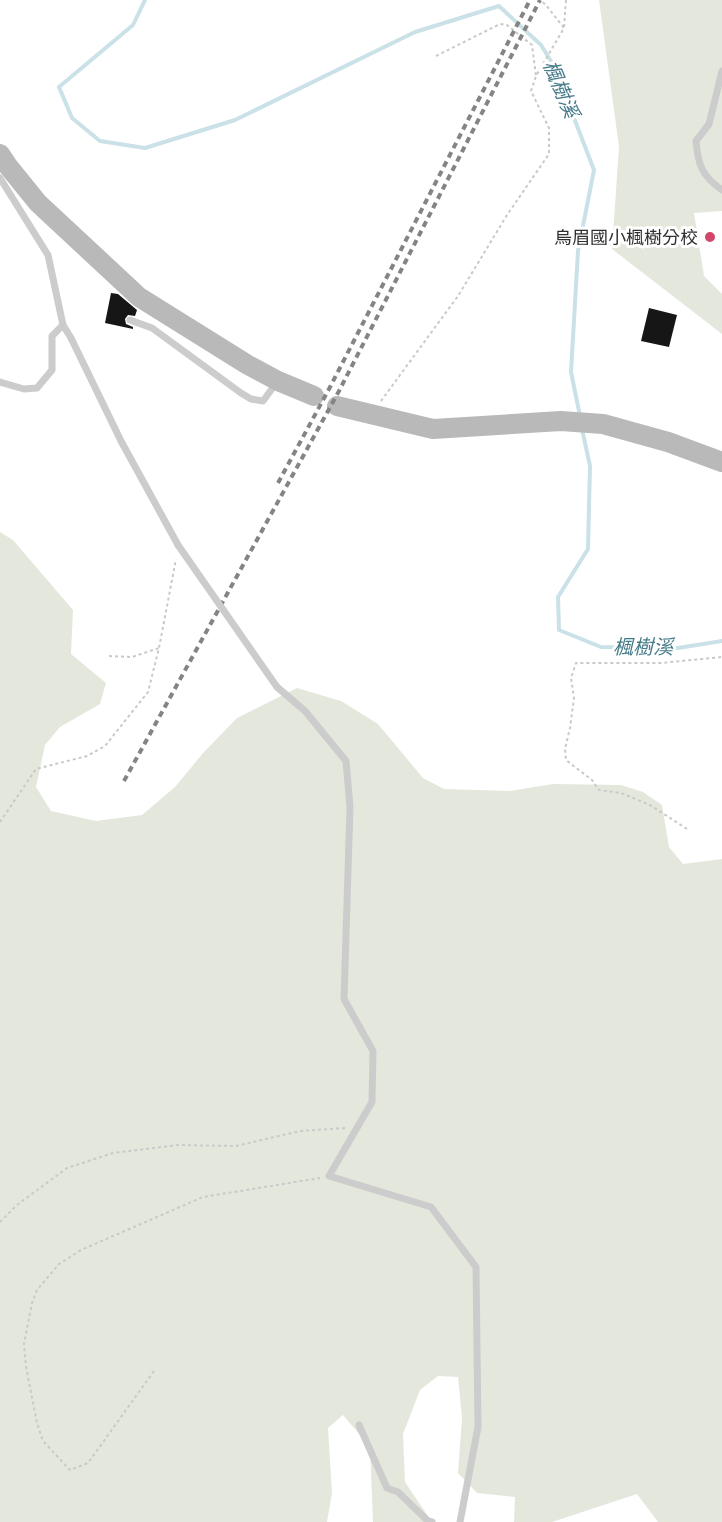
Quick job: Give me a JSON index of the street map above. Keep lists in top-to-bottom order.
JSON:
{
  "water": ["楓樹溪"],
  "places": ["烏眉國小楓樹分校"]
}
